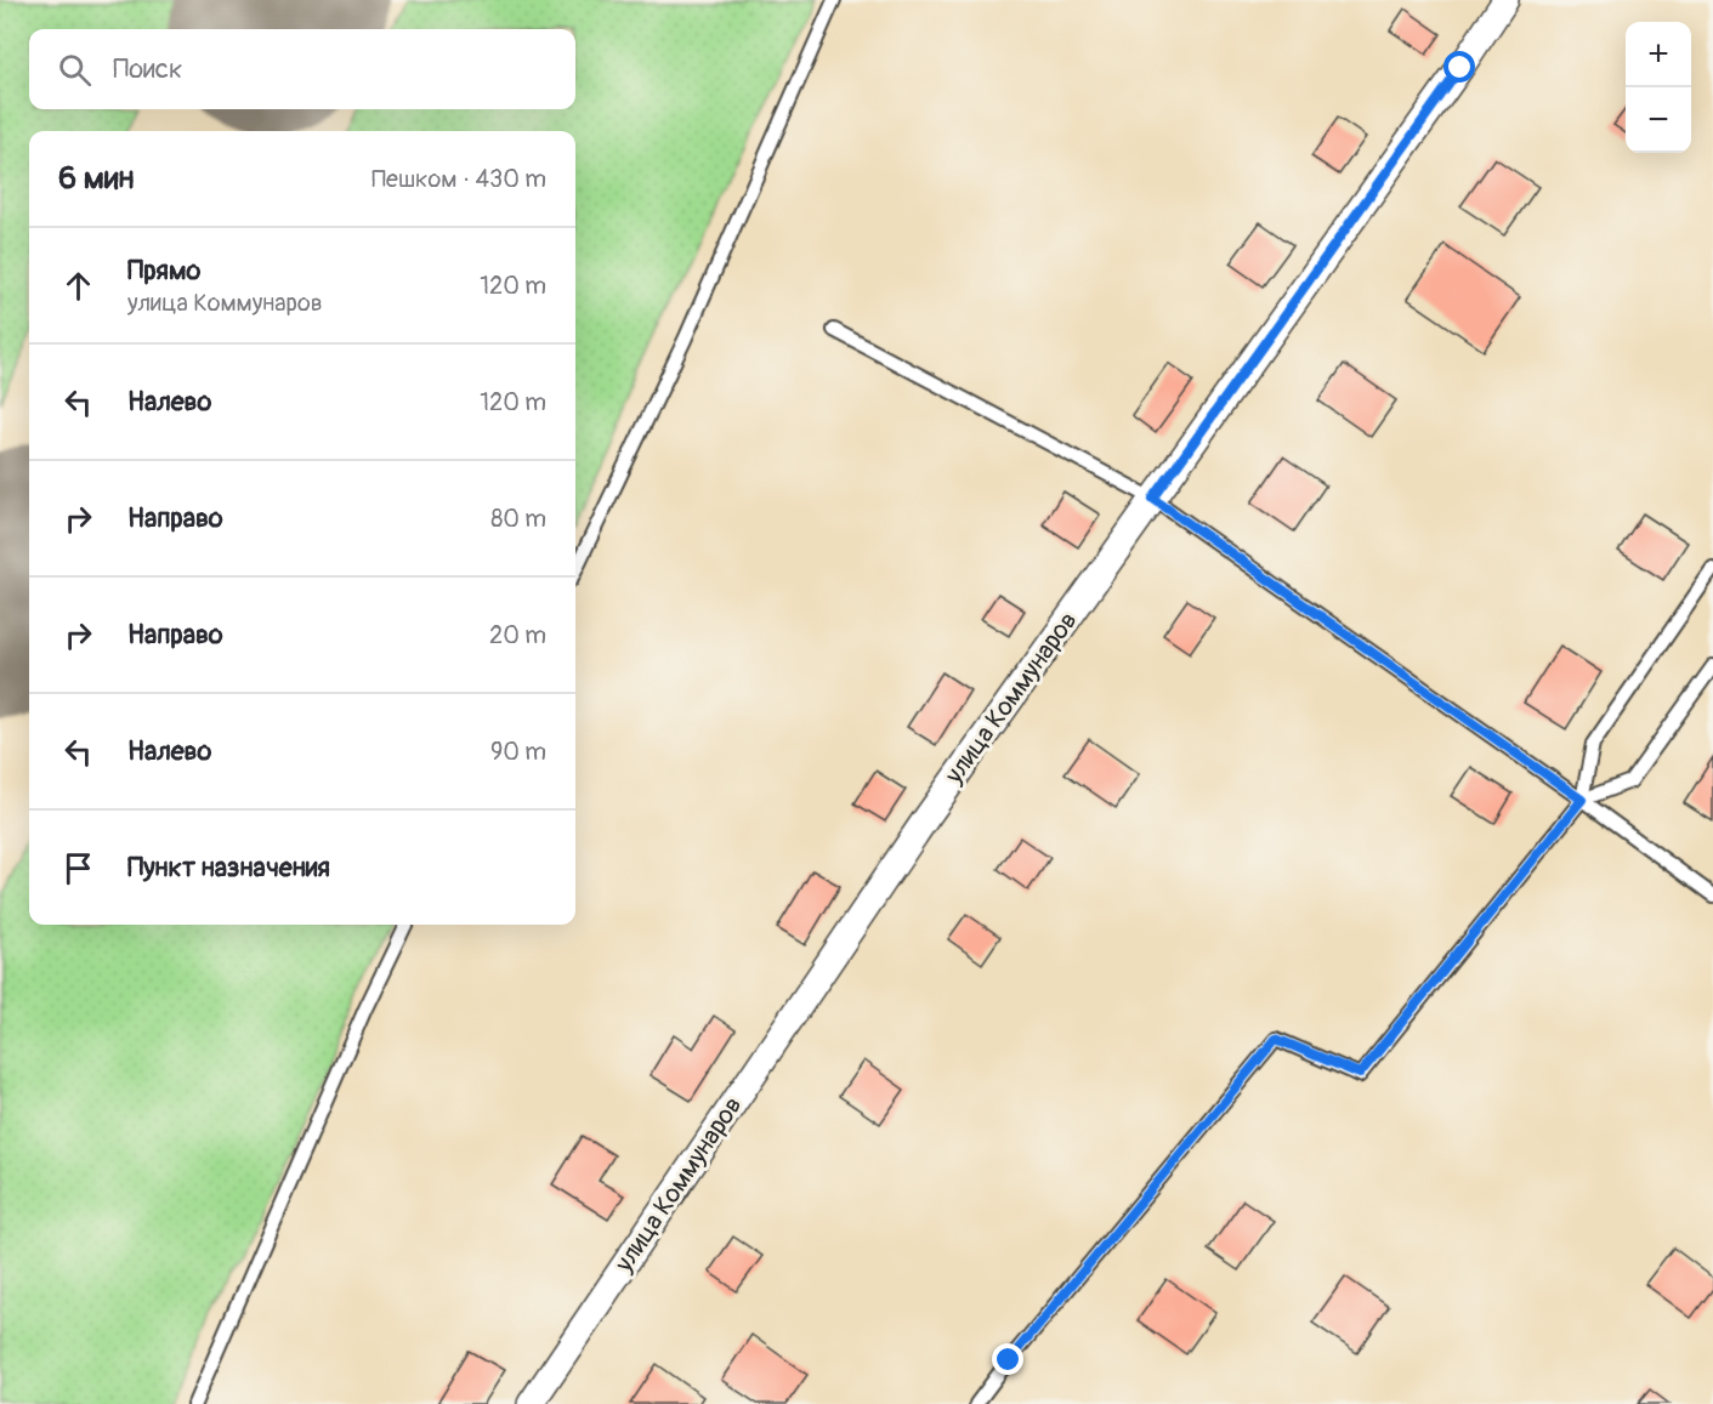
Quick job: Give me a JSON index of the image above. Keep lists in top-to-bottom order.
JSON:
{
  "streets": {
    "street": ["улица Коммунаров"]
  },
  "page": {
    "map_buttons": ["+", "−"],
    "search": "Поиск",
    "heading": ["6 мин", "Пешком · 430 m"],
    "list": [
      ["Прямо", "улица Коммунаров", "120 m"],
      ["Налево", "120 m"],
      ["Направо", "80 m"],
      ["Направо", "20 m"],
      ["Налево", "90 m"],
      "Пункт назначения"
    ]
  }
}
